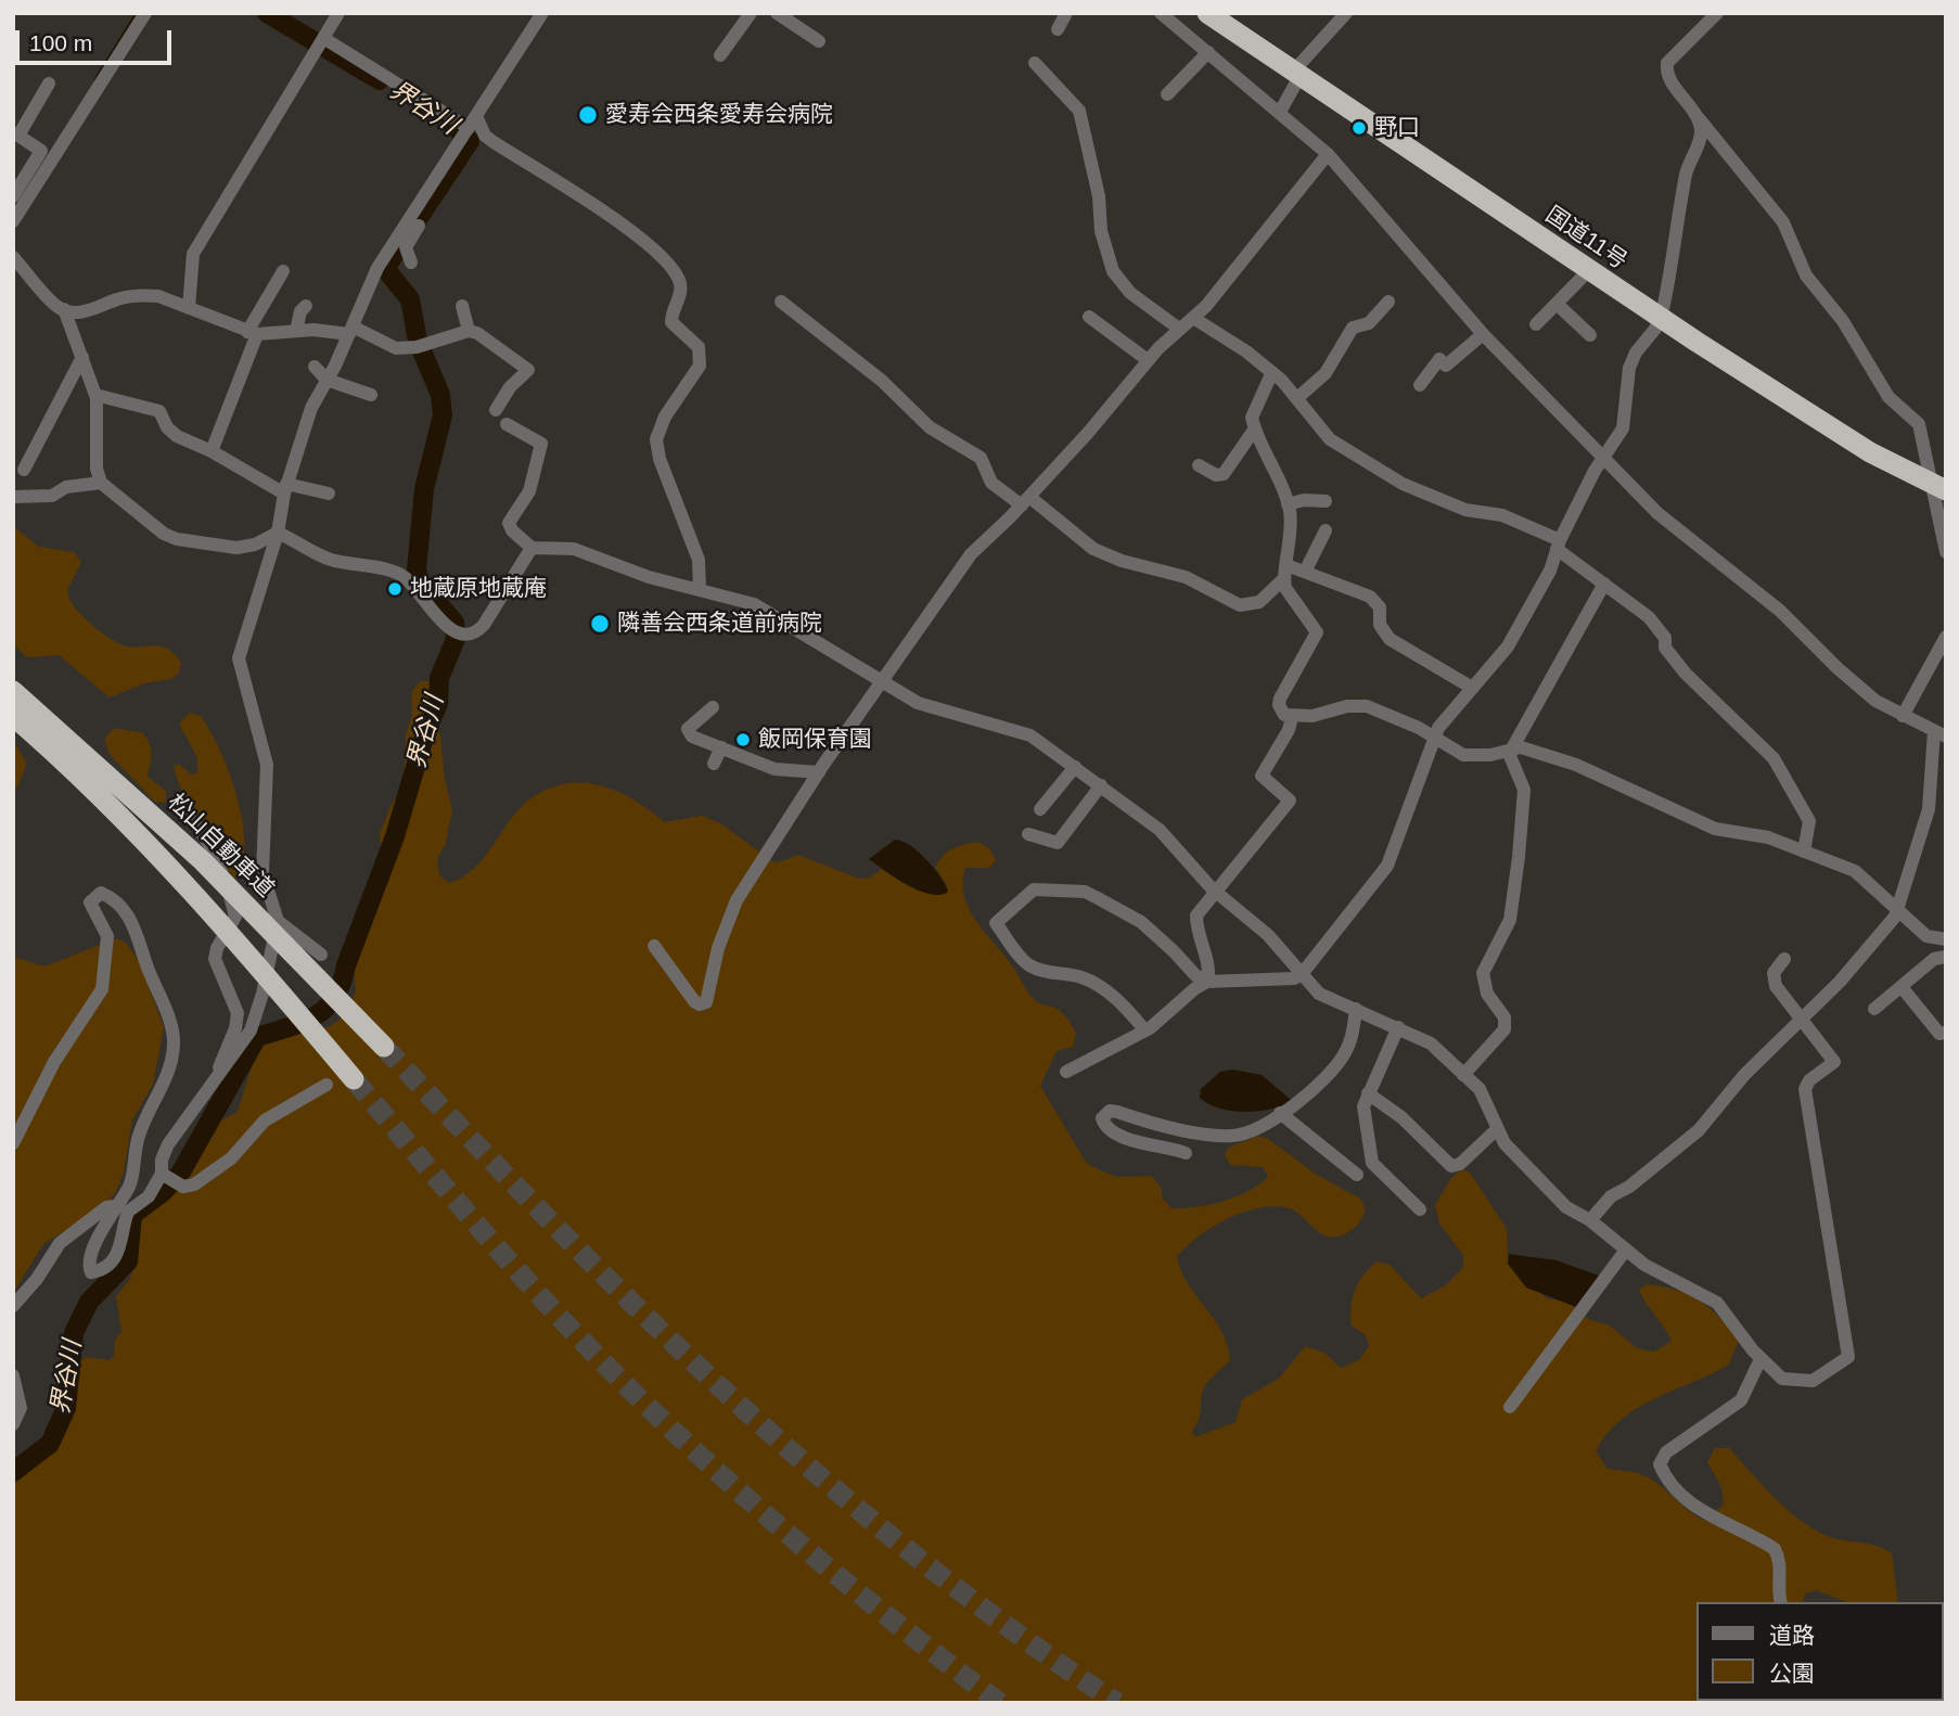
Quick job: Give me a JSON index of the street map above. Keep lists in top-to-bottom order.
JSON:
{
  "streets": {
    "highway": ["国道11号", "松山自動車道"]
  },
  "water": ["界谷川"],
  "places": [
    "愛寿会西条愛寿会病院",
    "野口",
    "地蔵原地蔵庵",
    "隣善会西条道前病院",
    "飯岡保育園"
  ],
  "legend": ["道路", "公園"],
  "scale_bar": "100 m"
}
